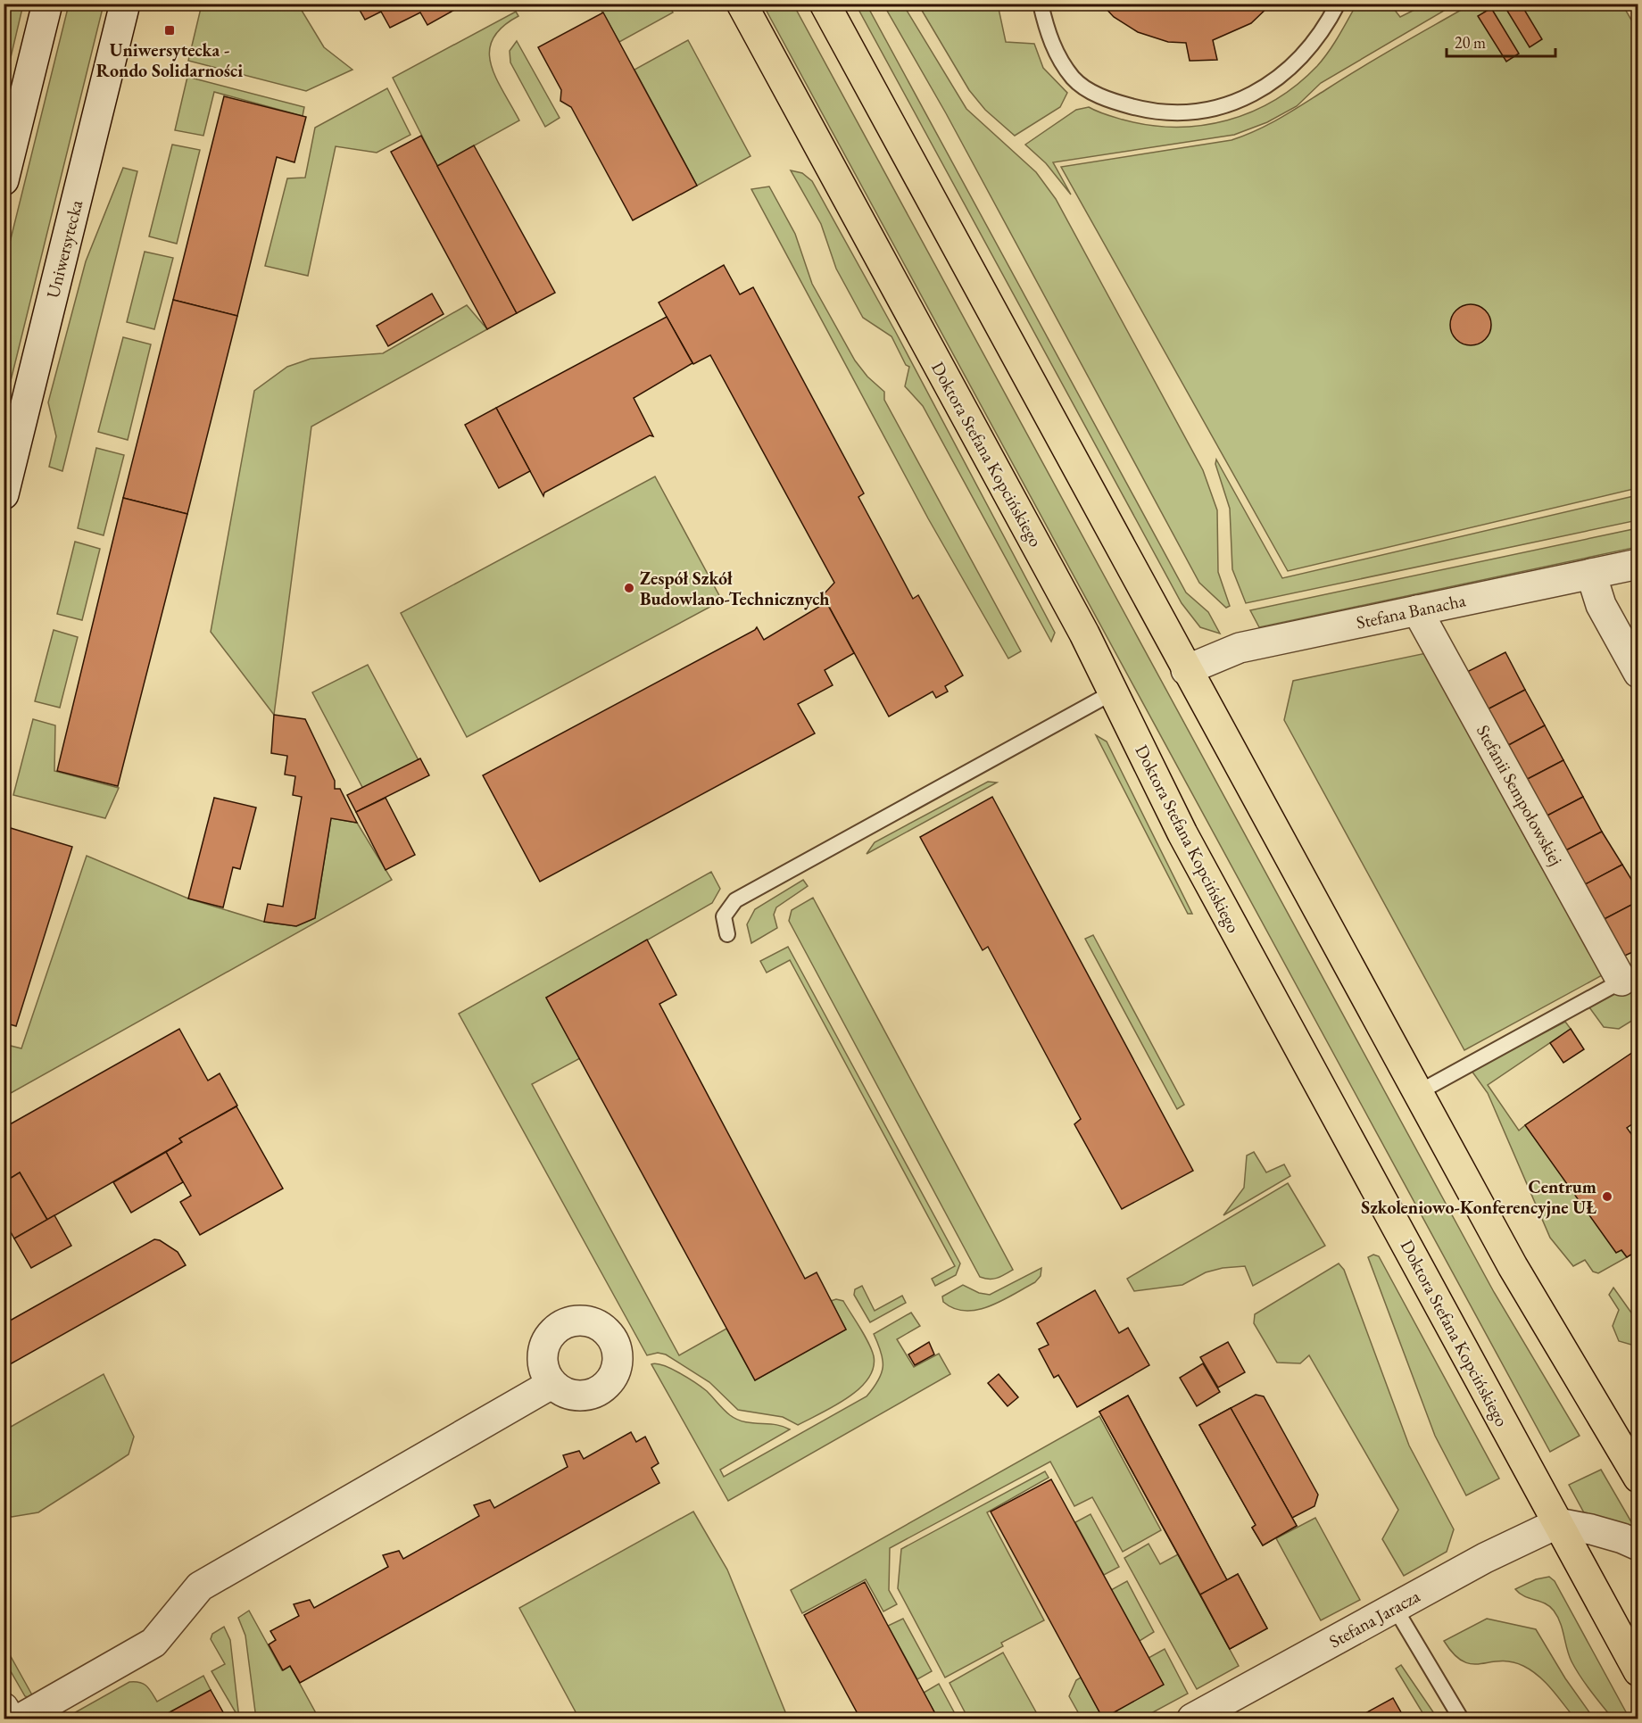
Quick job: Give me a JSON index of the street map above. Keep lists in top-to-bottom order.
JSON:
{
  "streets": {
    "main road": ["Doktora Stefana Kopcińskiego"],
    "street": [
      "Uniwersytecka",
      "Stefana Banacha",
      "Stefanii Sempołowskiej",
      "Stefana Jaracza"
    ]
  },
  "crossings": [
    ["Doktora Stefana Kopcińskiego", "Stefana Jaracza"],
    ["Stefana Banacha", "Stefanii Sempołowskiej"]
  ],
  "places": {
    "transit": ["Uniwersytecka - Rondo Solidarności"],
    "other": ["Zespół Szkół Budowlano-Technicznych", "Centrum Szkoleniowo-Konferencyjne UŁ"]
  },
  "scale_bar": "20 m"
}
